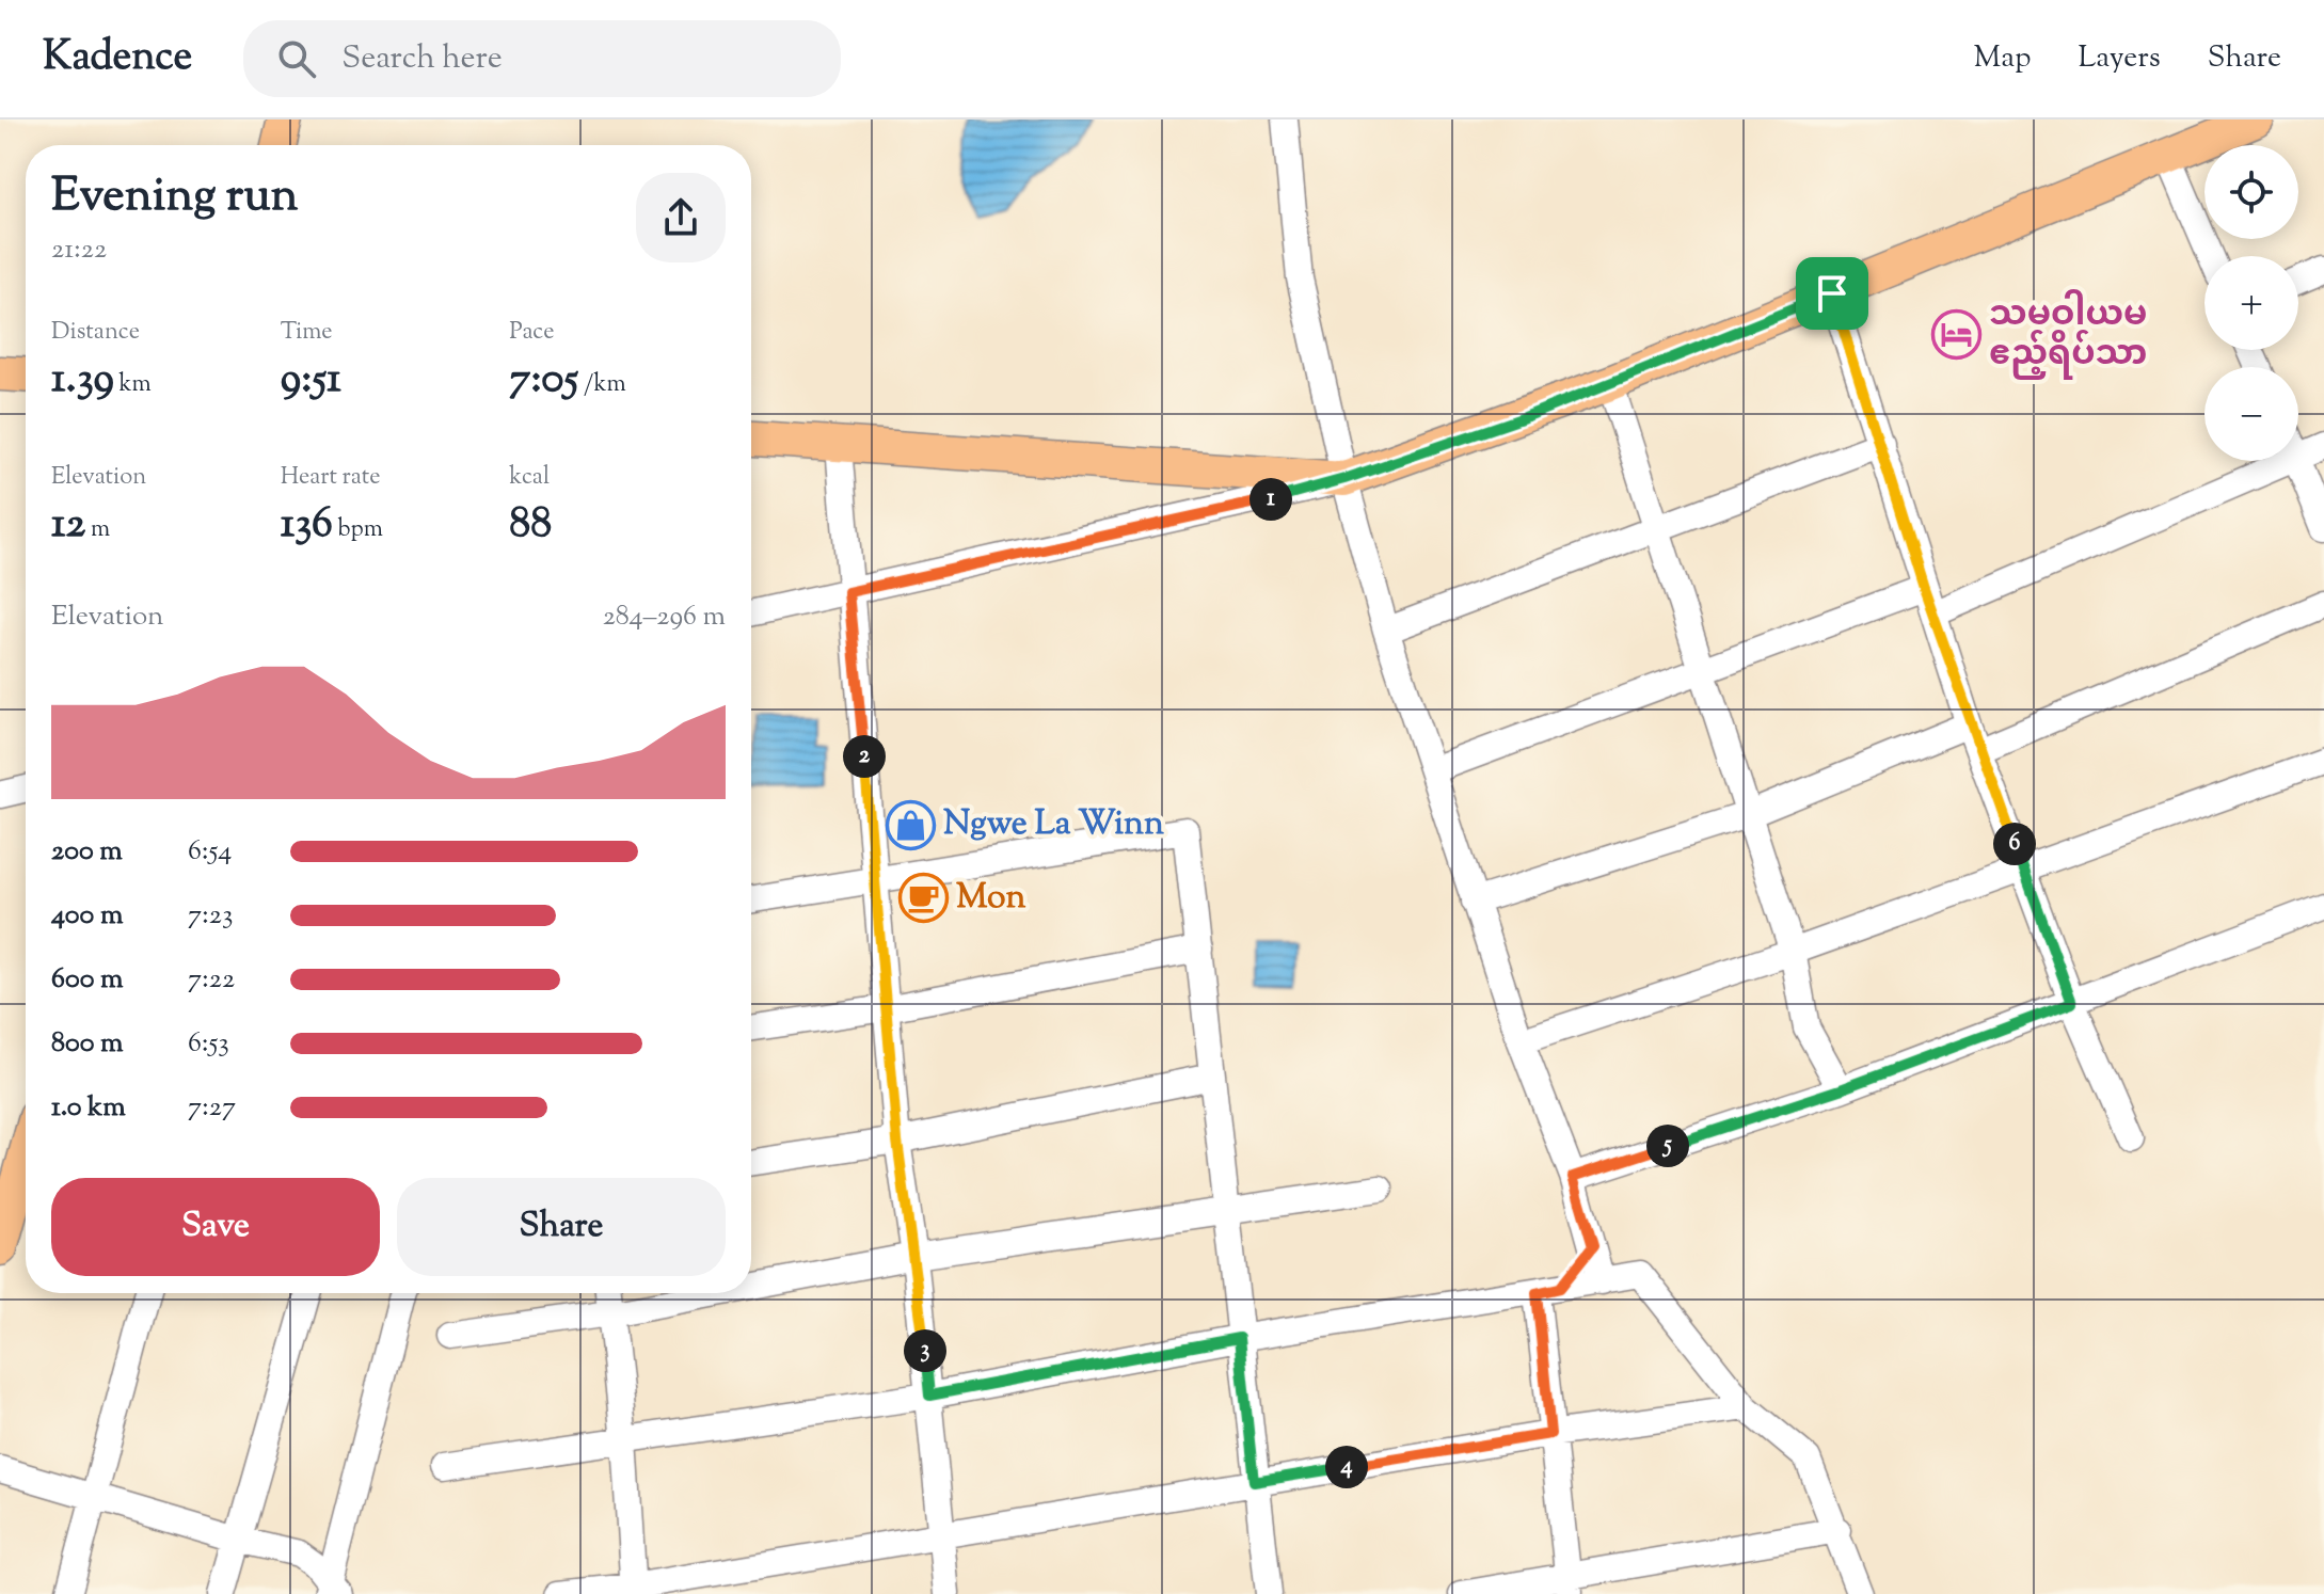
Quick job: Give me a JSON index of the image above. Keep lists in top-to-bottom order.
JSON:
{
  "places": {
    "hotel": ["သမဝါယမ ဧည့်ရိပ်သာ"],
    "shop": ["Ngwe La Winn"],
    "cafe": ["Mon"]
  },
  "page": {
    "header": "Kadence",
    "search": "Search here",
    "nav": ["Map", "Layers", "Share"],
    "map_buttons": ["+", "−"],
    "heading": ["Evening run", "21:22"],
    "stats": [
      ["Distance", "1.39 km"],
      ["Time", "9:51"],
      ["Pace", "7:05 /km"],
      ["Elevation", "12 m"],
      ["Heart rate", "136 bpm"],
      ["kcal", "88"]
    ],
    "pins": [
      "1",
      "2",
      "6",
      "5",
      "3",
      "4"
    ],
    "chart": ["Elevation", "284–296 m"],
    "list": [
      {
        "name": "200 m",
        "note": "6:54"
      },
      {
        "name": "400 m",
        "note": "7:23"
      },
      {
        "name": "600 m",
        "note": "7:22"
      },
      {
        "name": "800 m",
        "note": "6:53"
      },
      {
        "name": "1.0 km",
        "note": "7:27"
      }
    ],
    "buttons": ["Save", "Share"]
  }
}
